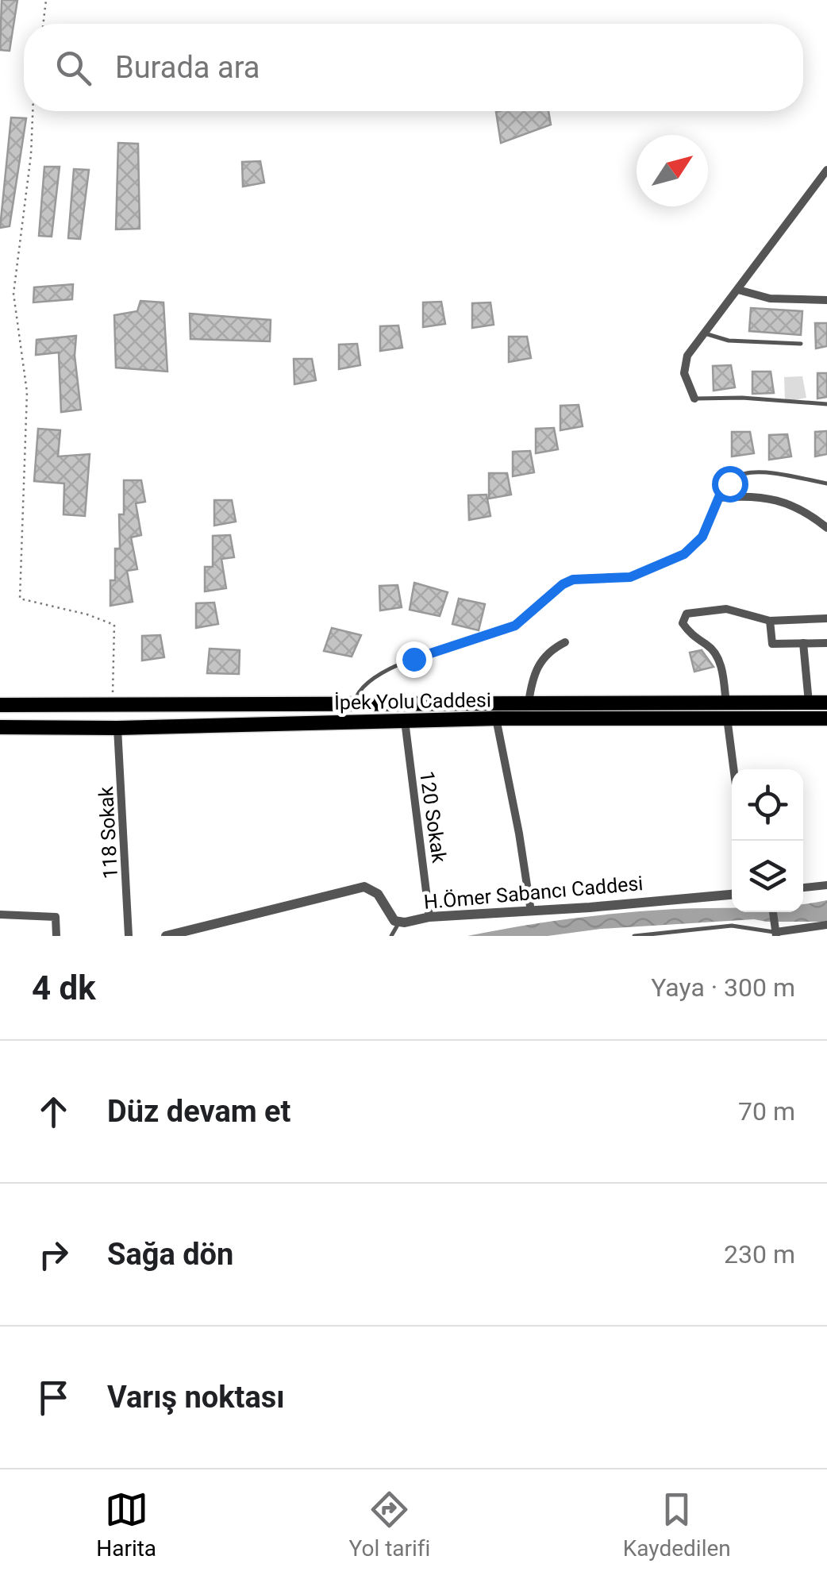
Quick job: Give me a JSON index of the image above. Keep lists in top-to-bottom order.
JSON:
{
  "streets": {
    "highway": ["İpek Yolu Caddesi"],
    "street": ["120 Sokak", "118 Sokak", "H.Ömer Sabancı Caddesi"]
  },
  "crossings": [
    ["İpek Yolu Caddesi", "120 Sokak"],
    ["İpek Yolu Caddesi", "118 Sokak"],
    ["120 Sokak", "H.Ömer Sabancı Caddesi"]
  ],
  "north": "top right",
  "page": {
    "search": "Burada ara",
    "heading": ["4 dk", "Yaya · 300 m"],
    "list": [
      ["Düz devam et", "70 m"],
      ["Sağa dön", "230 m"],
      "Varış noktası"
    ],
    "nav": ["Harita", "Yol tarifi", "Kaydedilen"]
  }
}
